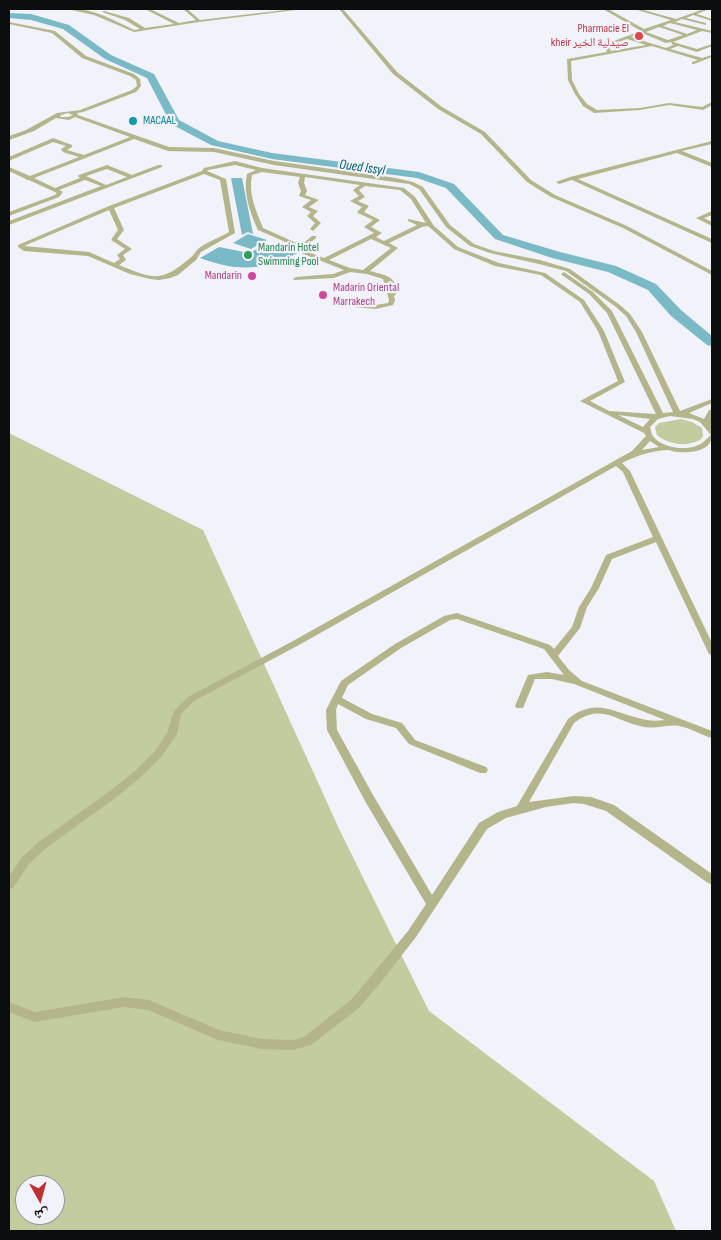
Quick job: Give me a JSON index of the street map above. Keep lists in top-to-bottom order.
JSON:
{
  "water": ["Oued Issyl"],
  "places": [
    "Pharmacie El kheir صيدلية الخير",
    "MACAAL",
    "Mandarin Hotel Swimming Pool",
    "Mandarin",
    "Madarin Oriental Marrakech"
  ],
  "north": "bottom"
}
